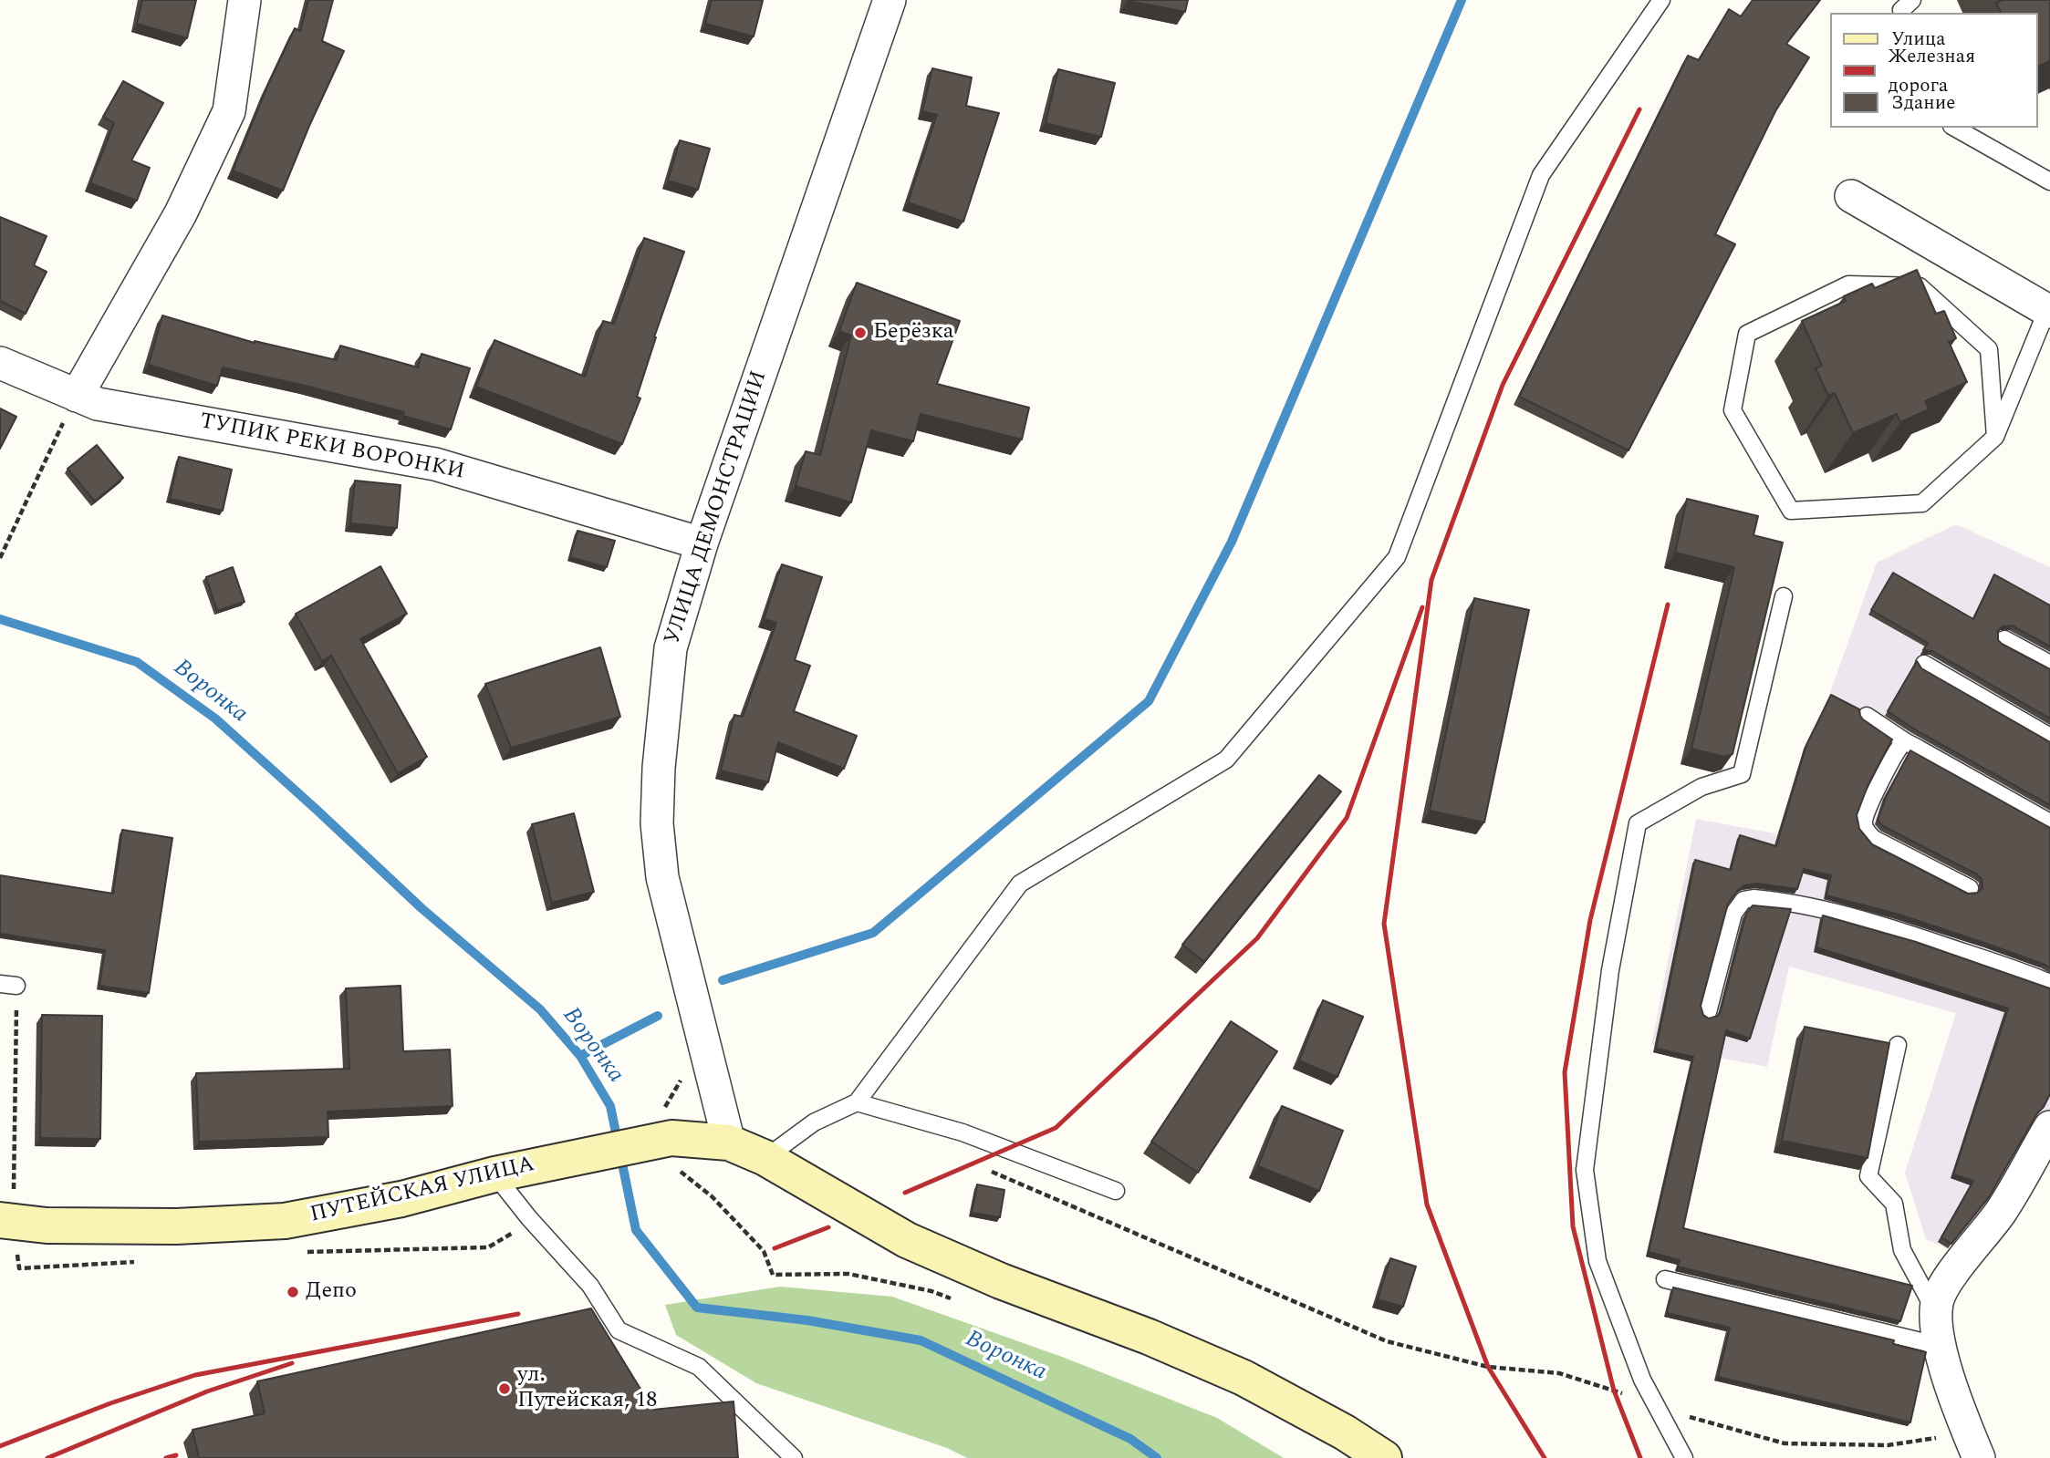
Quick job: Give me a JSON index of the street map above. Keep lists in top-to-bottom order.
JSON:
{
  "streets": {
    "street": ["ТУПИК РЕКИ ВОРОНКИ", "УЛИЦА ДЕМОНСТРАЦИИ", "ПУТЕЙСКАЯ УЛИЦА"]
  },
  "crossings": [
    ["ТУПИК РЕКИ ВОРОНКИ", "УЛИЦА ДЕМОНСТРАЦИИ"],
    ["УЛИЦА ДЕМОНСТРАЦИИ", "ПУТЕЙСКАЯ УЛИЦА"]
  ],
  "water": ["Воронка"],
  "places": ["Берёзка", "Депо", "ул. Путейская, 18"],
  "legend": ["Улица", "Железная дорога", "Здание"]
}
